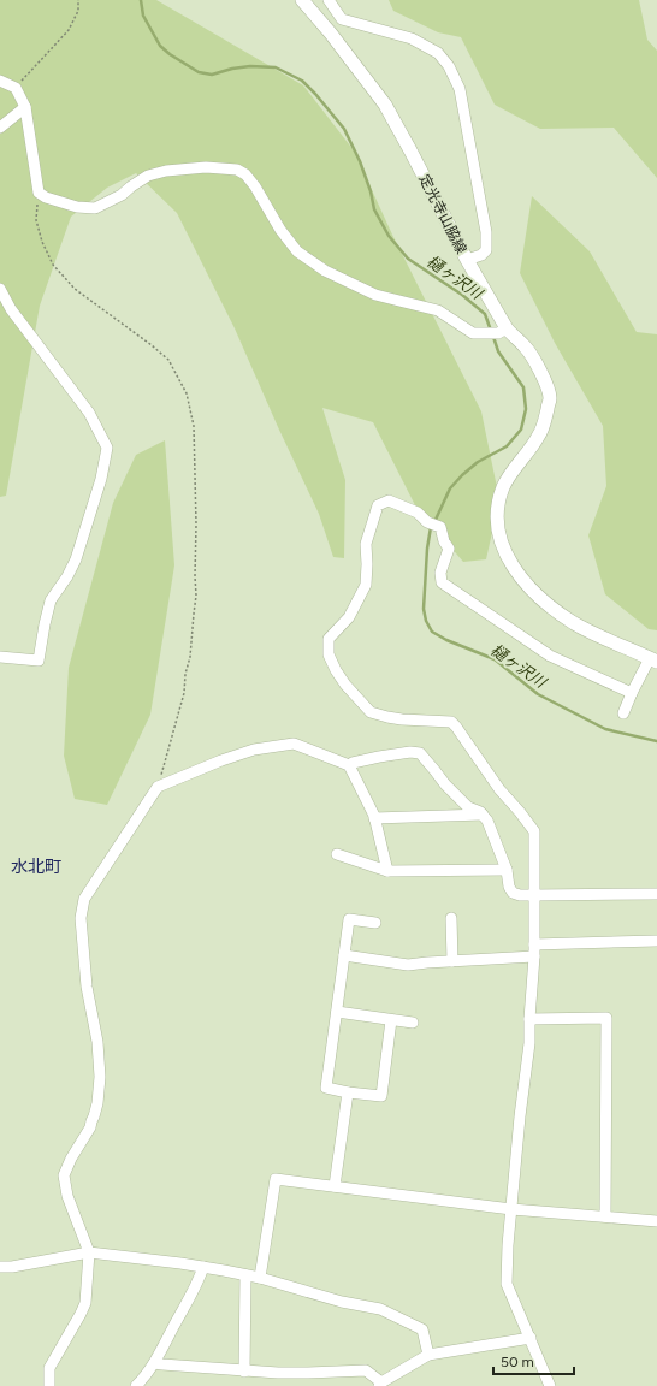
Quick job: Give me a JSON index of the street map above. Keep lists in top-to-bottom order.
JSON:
{
  "streets": {
    "main road": ["定光寺山脇線"]
  },
  "districts": ["水北町"],
  "water": ["樋ヶ沢川"],
  "scale_bar": "50 m"
}
